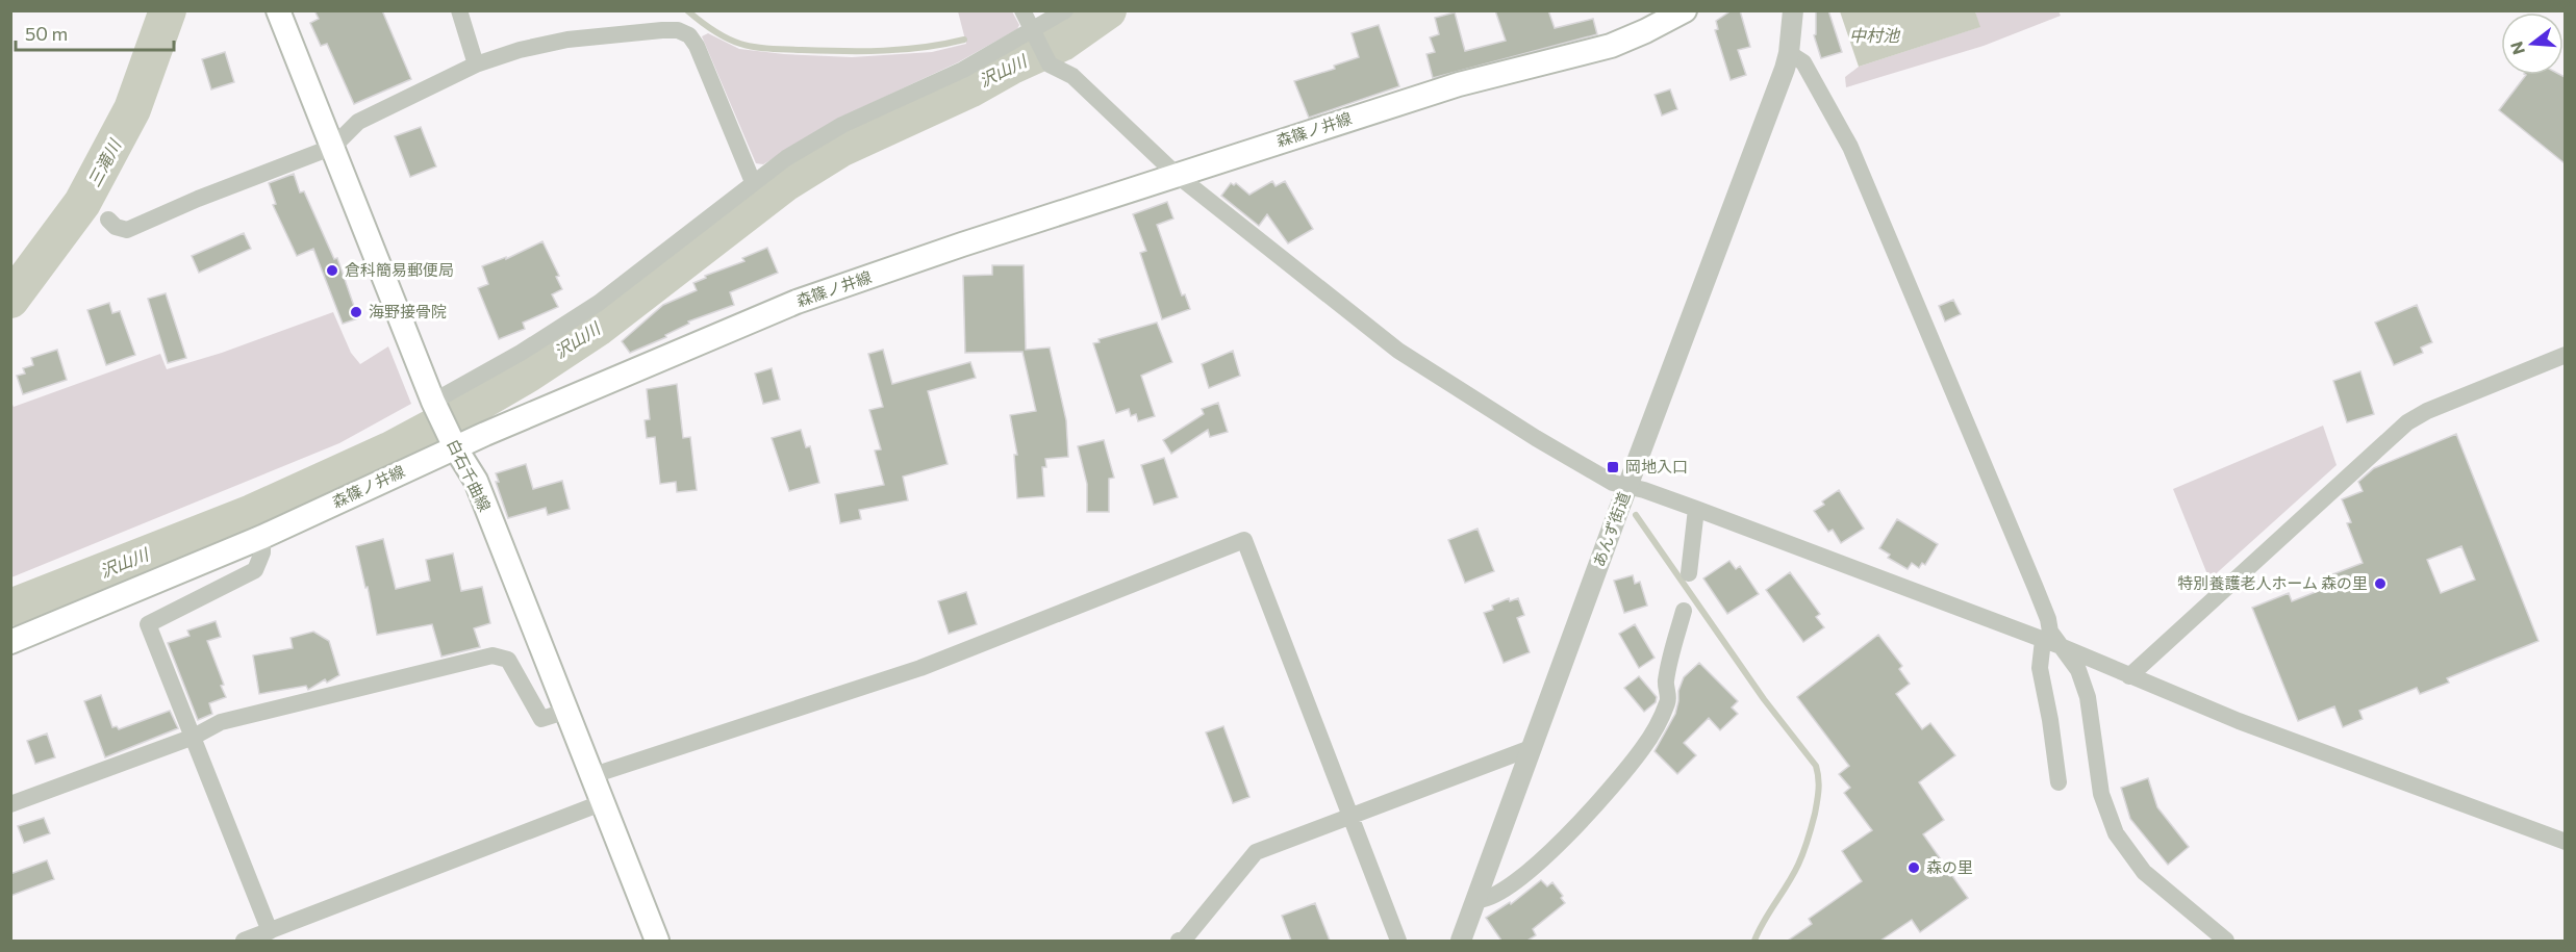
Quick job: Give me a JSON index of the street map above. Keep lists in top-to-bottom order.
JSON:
{
  "streets": {
    "main road": ["森篠ノ井線", "白石千曲線"],
    "street": ["あんず街道"]
  },
  "crossings": [
    ["森篠ノ井線", "白石千曲線"]
  ],
  "water": ["中村池", "沢山川", "三滝川"],
  "places": {
    "other": [
      "倉科簡易郵便局",
      "海野接骨院",
      "特別養護老人ホーム 森の里",
      "森の里"
    ],
    "transit": ["岡地入口"]
  },
  "scale_bar": "50 m",
  "north": "left"
}
